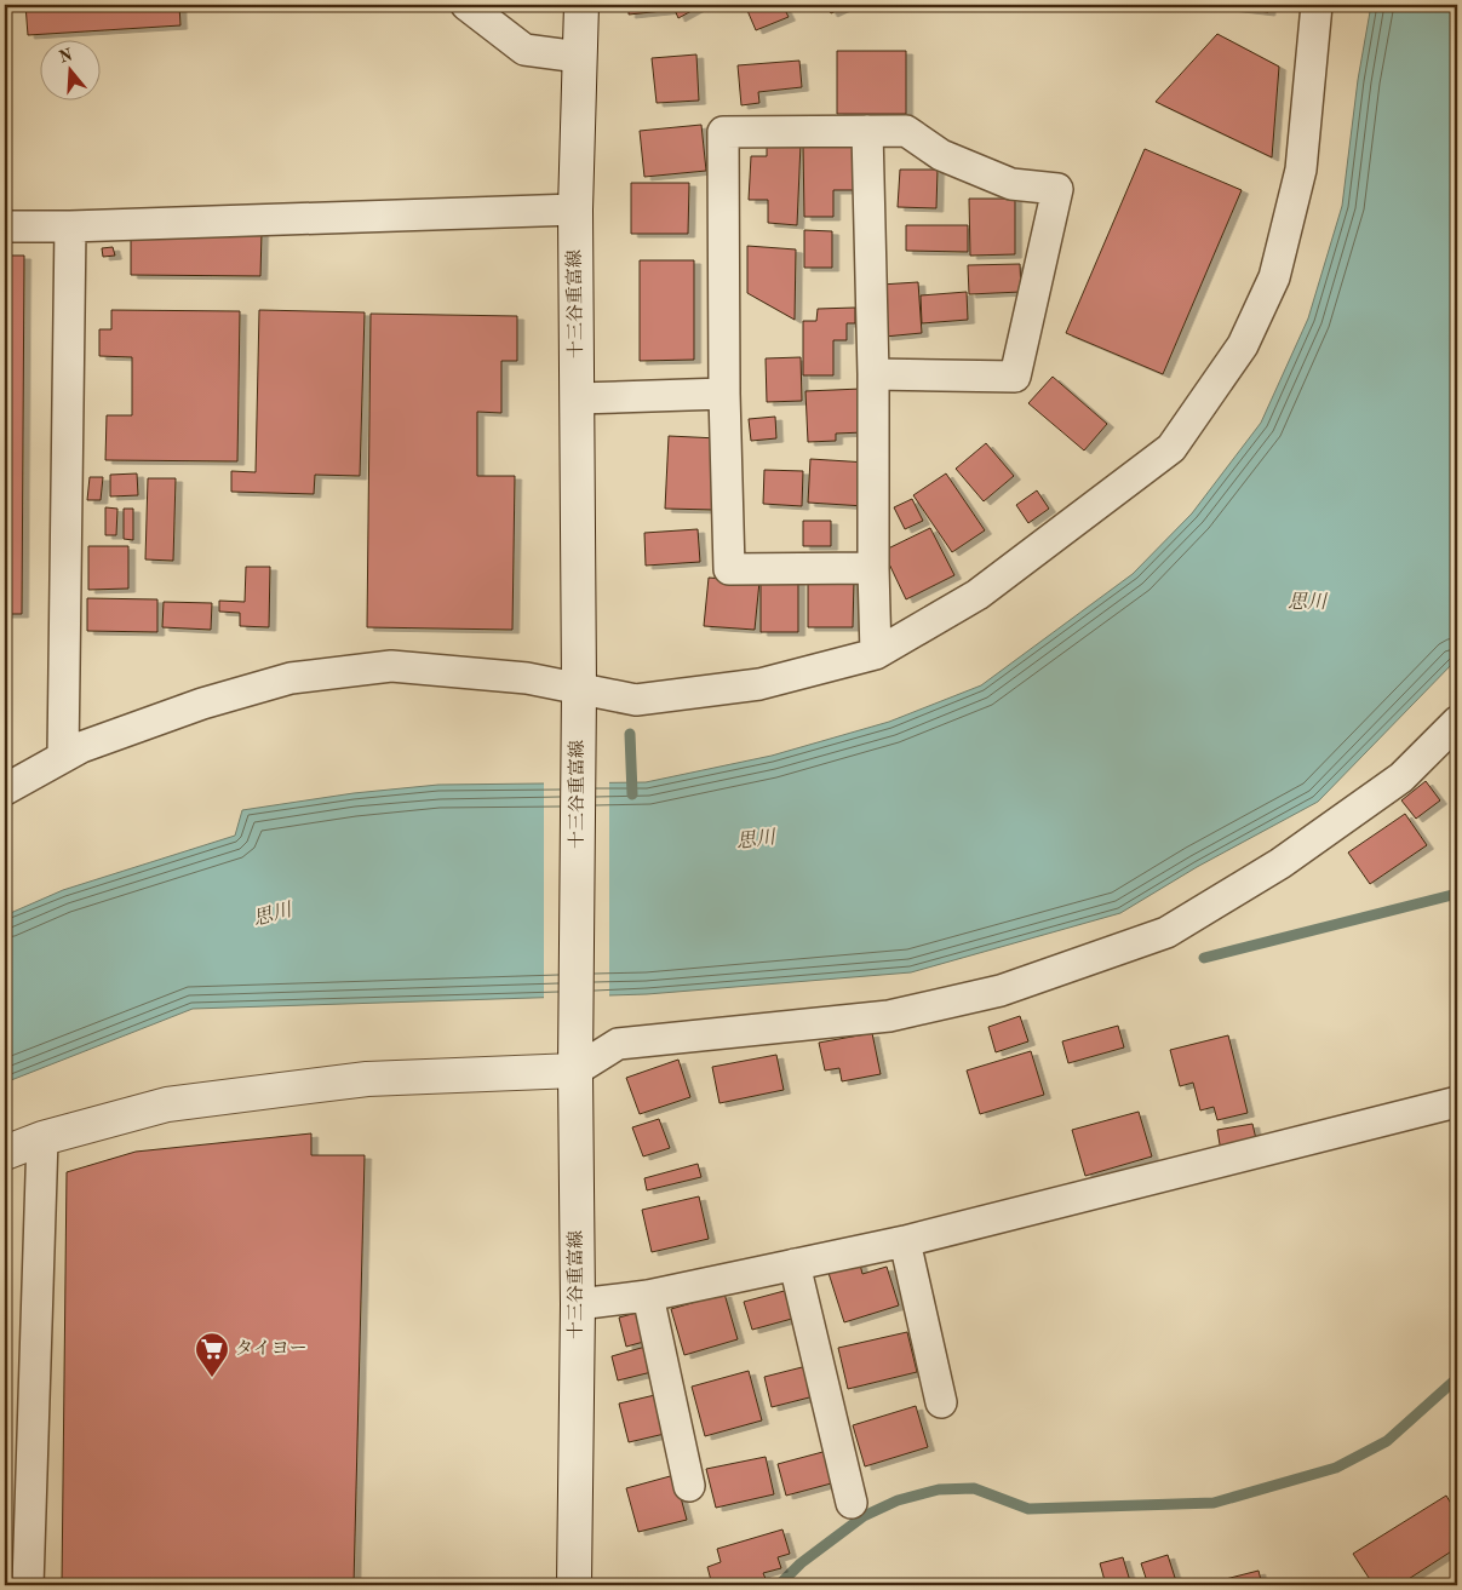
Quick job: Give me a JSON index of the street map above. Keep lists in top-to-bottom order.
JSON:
{
  "streets": {
    "main road": ["十三谷重富線"]
  },
  "water": ["思川"],
  "places": {
    "supermarket": ["タイヨー"]
  },
  "north": "top"
}
